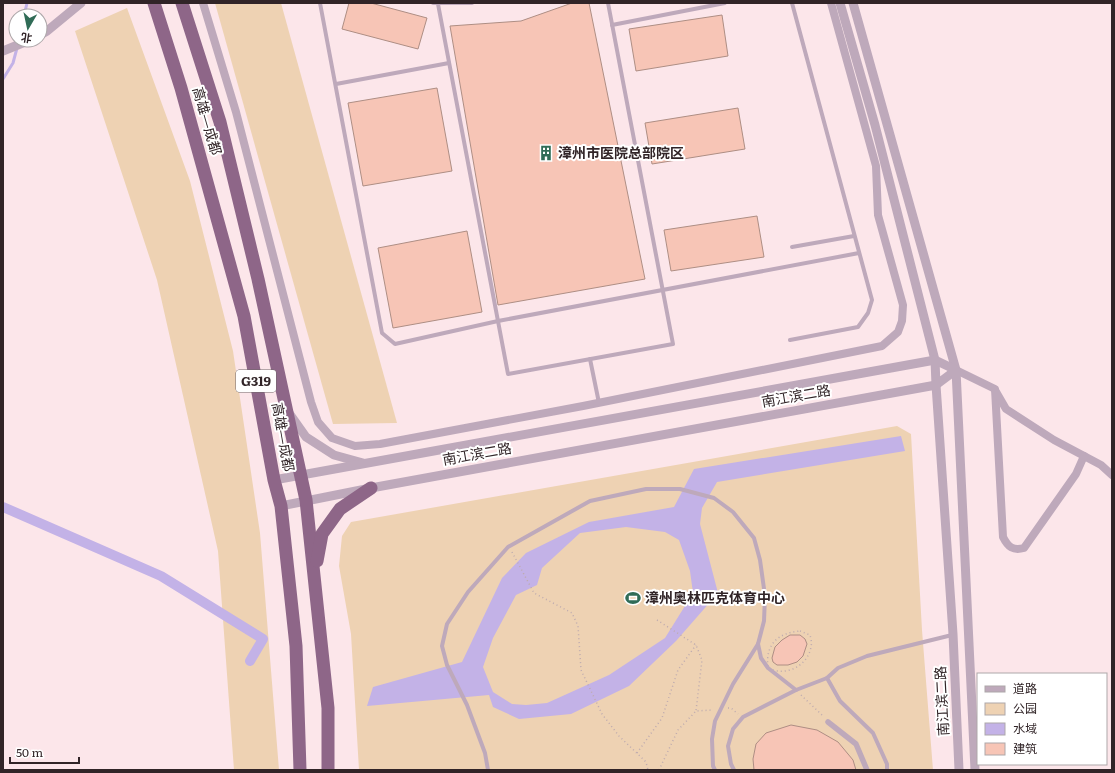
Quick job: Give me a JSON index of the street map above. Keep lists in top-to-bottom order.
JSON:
{
  "streets": {
    "highway": ["高雄—成都", "G319"],
    "street": ["南江滨二路"]
  },
  "crossings": [
    ["高雄—成都", "南江滨二路"]
  ],
  "places": {
    "building": ["漳州市医院总部院区"],
    "sports": ["漳州奥林匹克体育中心"]
  },
  "legend": [
    "道路",
    "公园",
    "水域",
    "建筑"
  ],
  "scale_bar": "50 m",
  "north": "bottom"
}
